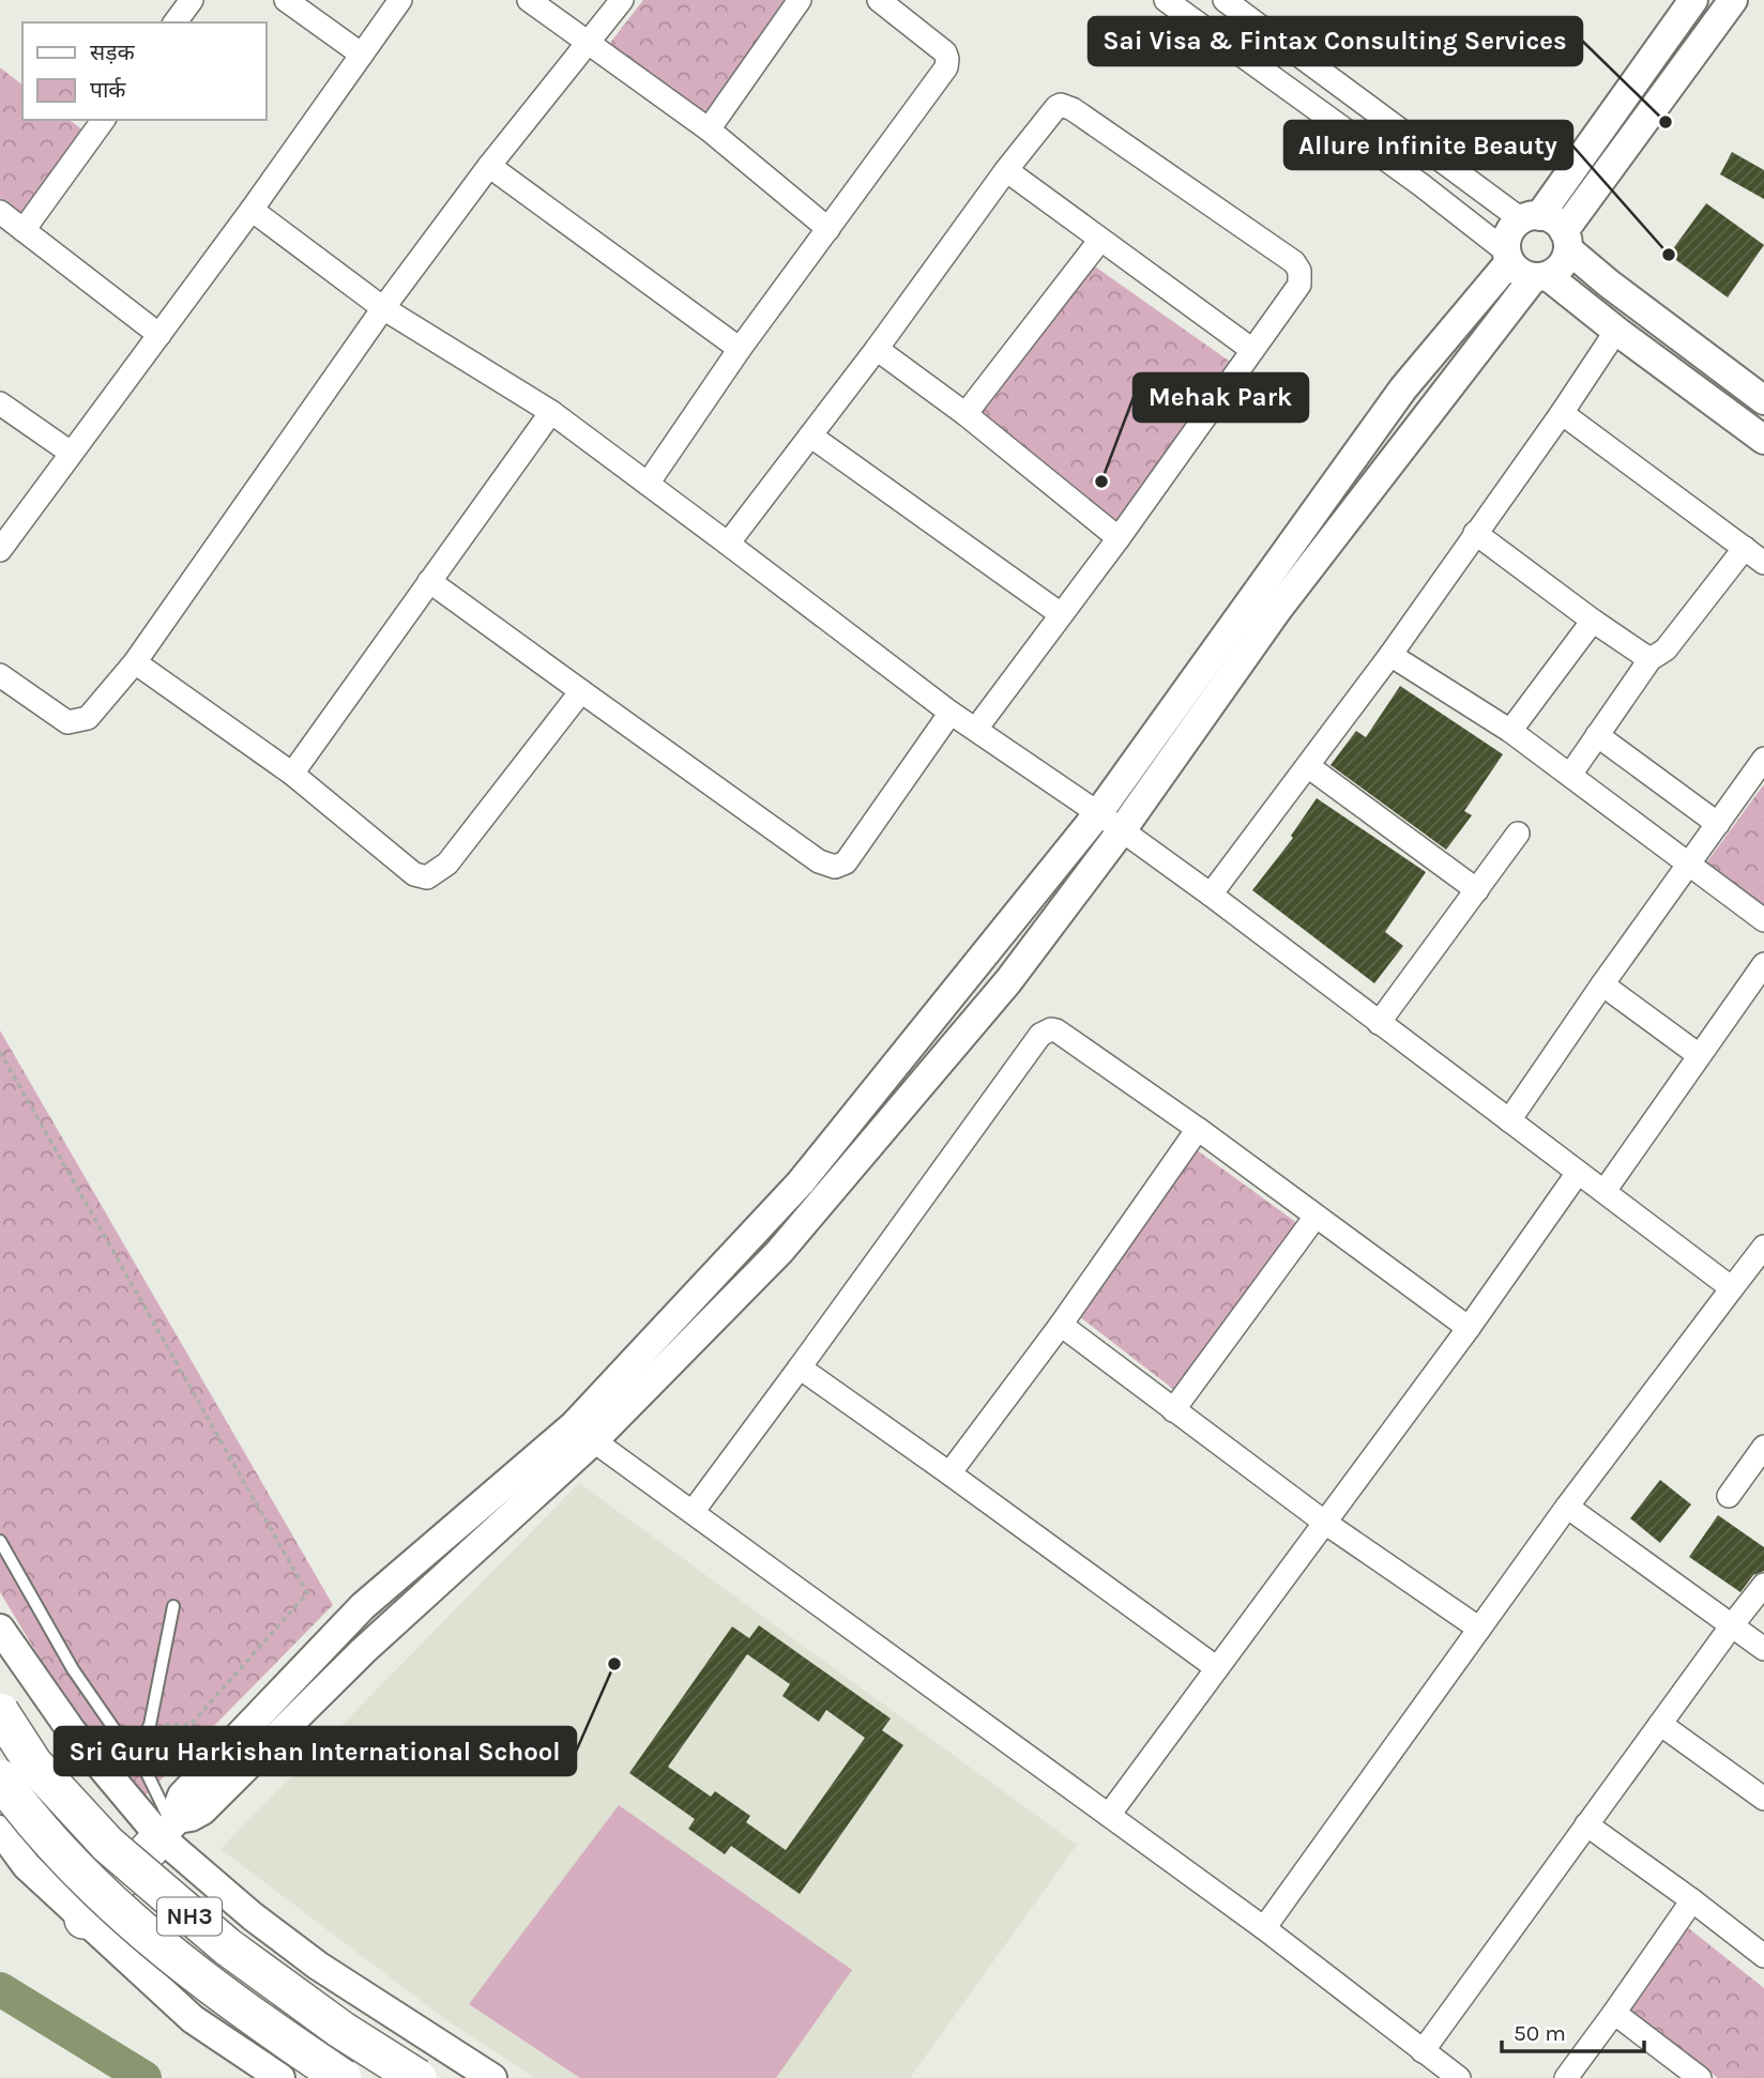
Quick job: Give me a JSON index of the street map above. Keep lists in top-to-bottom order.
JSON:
{
  "streets": {
    "highway": ["NH3"]
  },
  "places": [
    "Sai Visa & Fintax Consulting Services",
    "Allure Infinite Beauty",
    "Mehak Park",
    "Sri Guru Harkishan International School"
  ],
  "legend": ["सड़क", "पार्क"],
  "scale_bar": "50 m"
}
